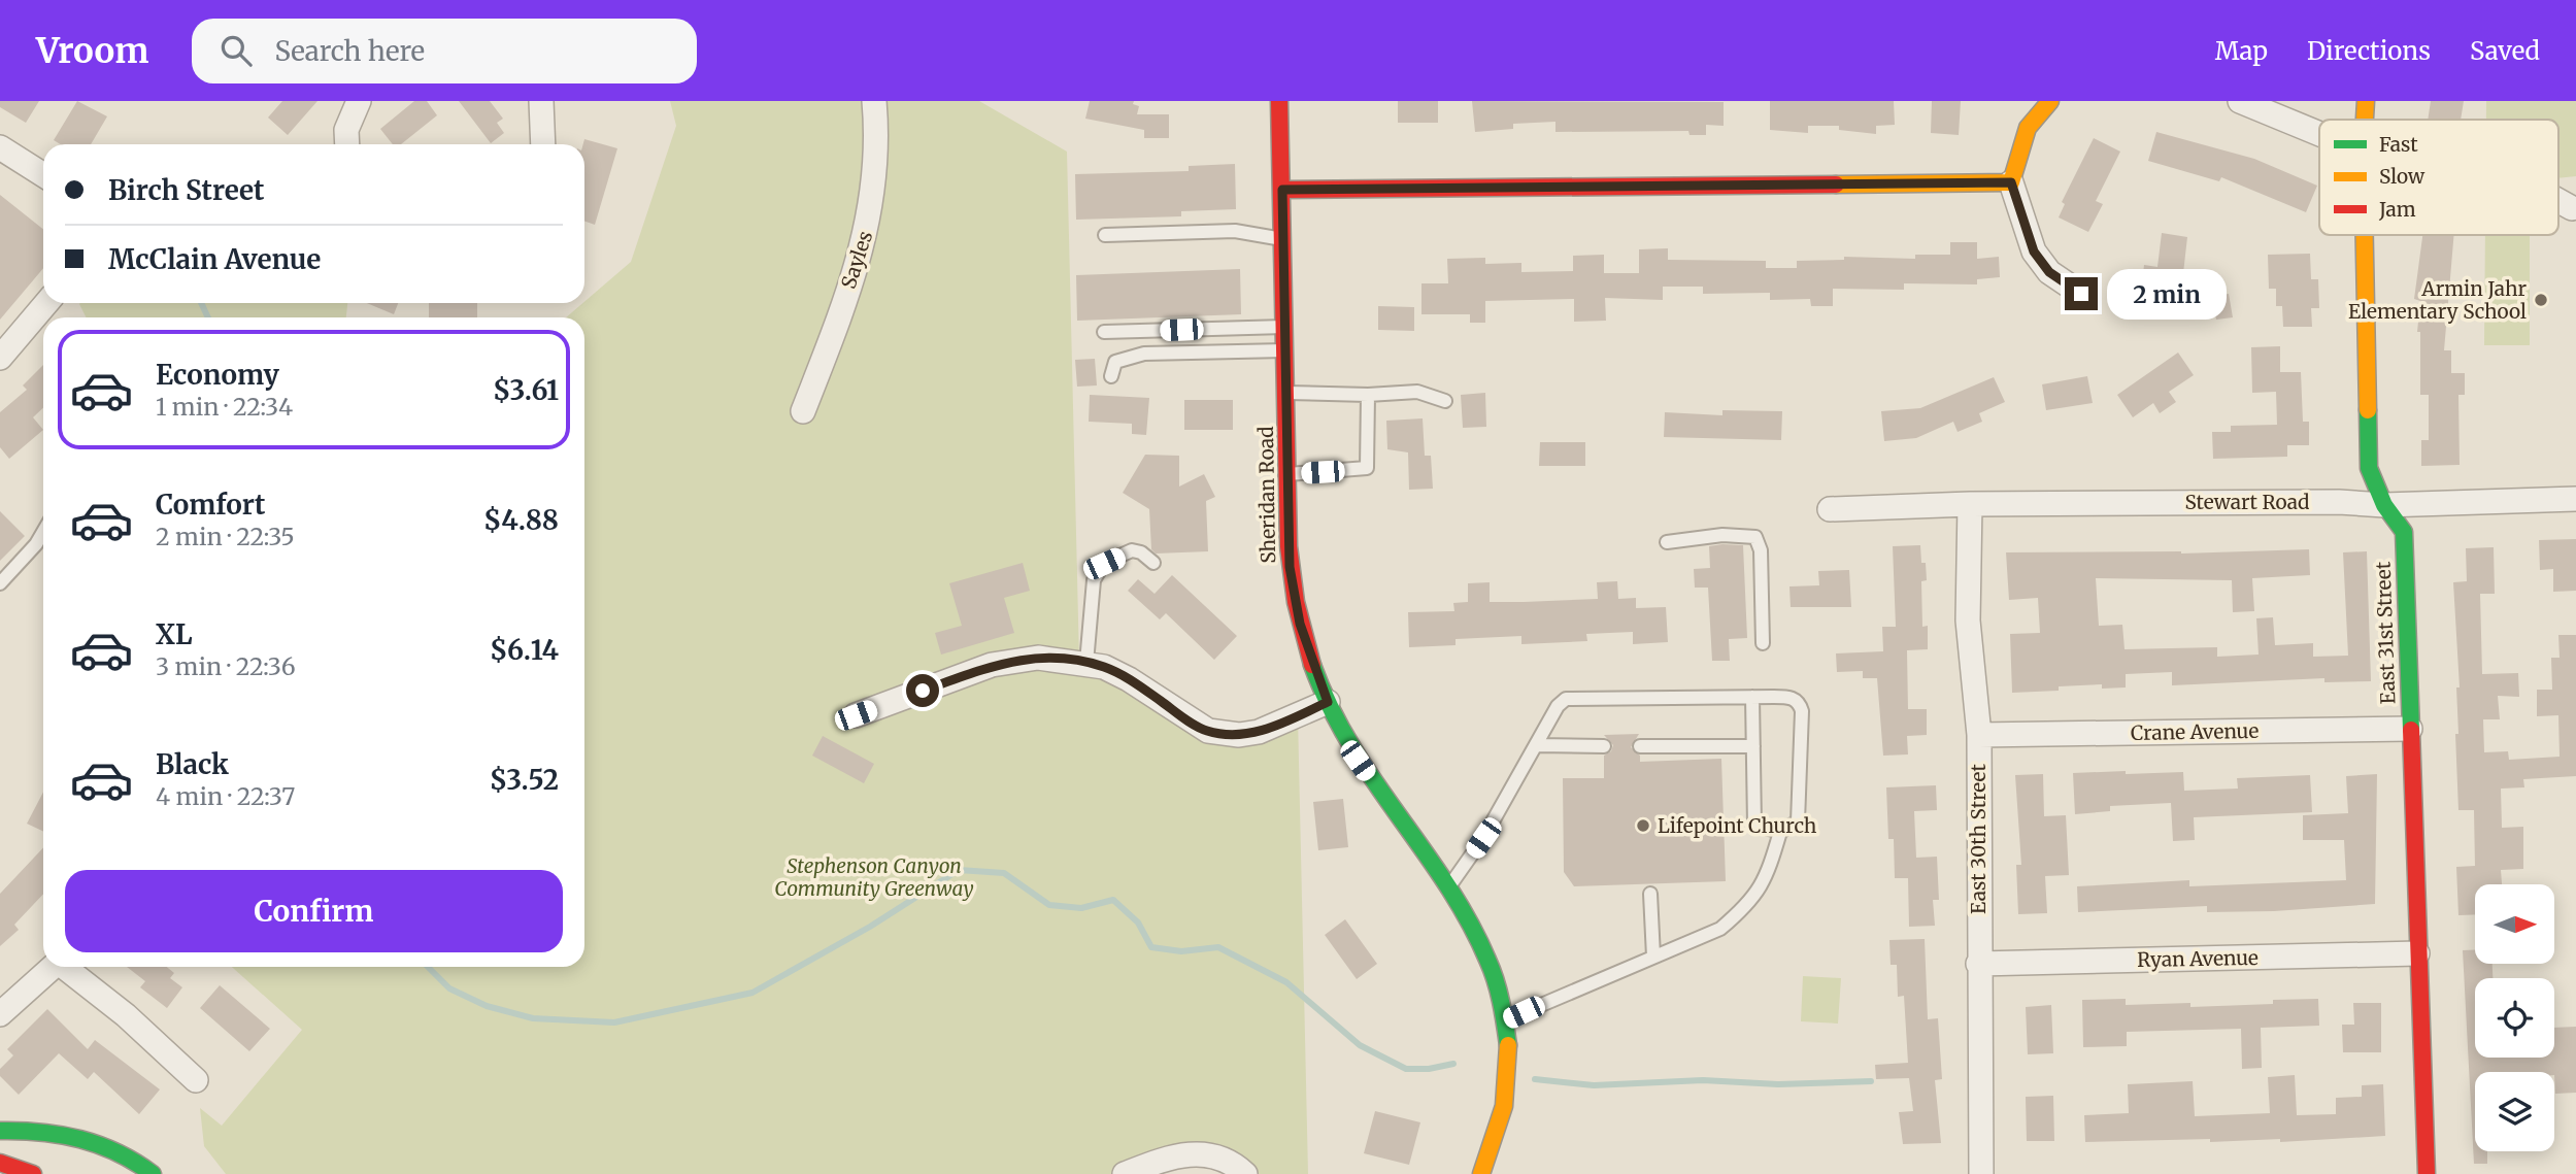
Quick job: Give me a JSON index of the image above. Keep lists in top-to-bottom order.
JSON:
{
  "streets": {
    "street": [
      "Sayles",
      "Sheridan Road",
      "Stewart Road",
      "East 31st Street",
      "Crane Avenue",
      "East 30th Street",
      "Ryan Avenue"
    ]
  },
  "crossings": [
    ["Stewart Road", "East 31st Street"],
    ["Stewart Road", "East 30th Street"],
    ["East 31st Street", "Crane Avenue"],
    ["East 31st Street", "Ryan Avenue"],
    ["Crane Avenue", "East 30th Street"],
    ["East 30th Street", "Ryan Avenue"]
  ],
  "parks": ["Stephenson Canyon Community Greenway"],
  "places": ["Armin Jahr Elementary School", "Lifepoint Church"],
  "legend": ["Fast", "Slow", "Jam"],
  "north": "right",
  "page": {
    "header": "Vroom",
    "search": "Search here",
    "nav": ["Map", "Directions", "Saved"],
    "banner": ["Birch Street", "McClain Avenue"],
    "bubble": "2 min",
    "list": [
      {
        "name": "Economy",
        "note": "1 min · 22:34",
        "value": "$3.61"
      },
      {
        "name": "Comfort",
        "note": "2 min · 22:35",
        "value": "$4.88"
      },
      {
        "name": "XL",
        "note": "3 min · 22:36",
        "value": "$6.14"
      },
      {
        "name": "Black",
        "note": "4 min · 22:37",
        "value": "$3.52"
      }
    ],
    "buttons": "Confirm"
  }
}
